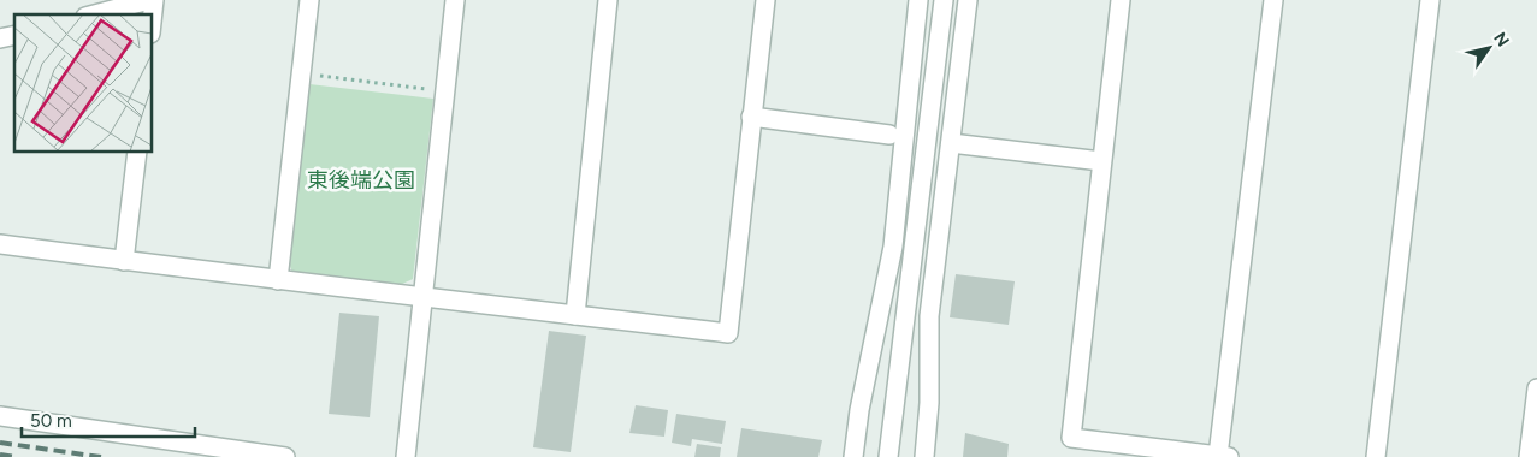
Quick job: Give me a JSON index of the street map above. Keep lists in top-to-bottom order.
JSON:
{
  "parks": ["東後端公園"],
  "scale_bar": "50 m",
  "north": "top right"
}
